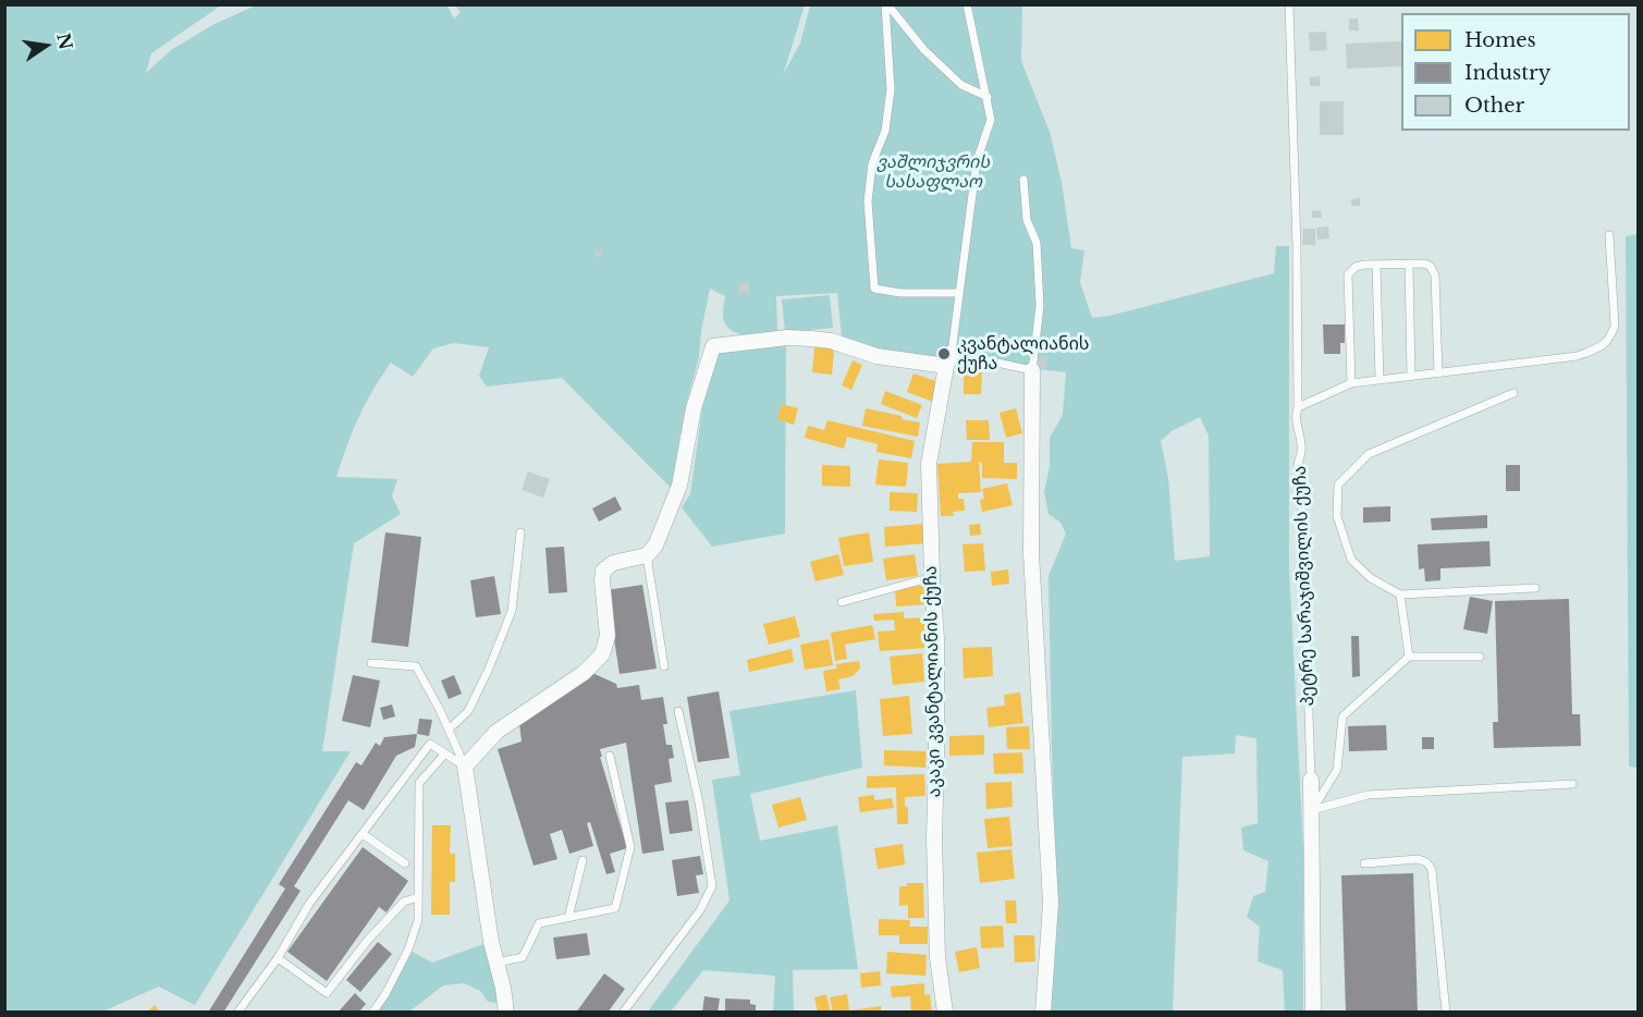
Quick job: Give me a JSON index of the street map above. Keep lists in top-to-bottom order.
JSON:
{
  "streets": {
    "street": ["პეტრე სარაჯიშვილის ქუჩა", "აკაკი კვანტალიანის ქუჩა"]
  },
  "parks": ["ვაშლიჯვრის სასაფლაო"],
  "places": ["კვანტალიანის ქუჩა"],
  "legend": ["Homes", "Industry", "Other"],
  "north": "right"
}
